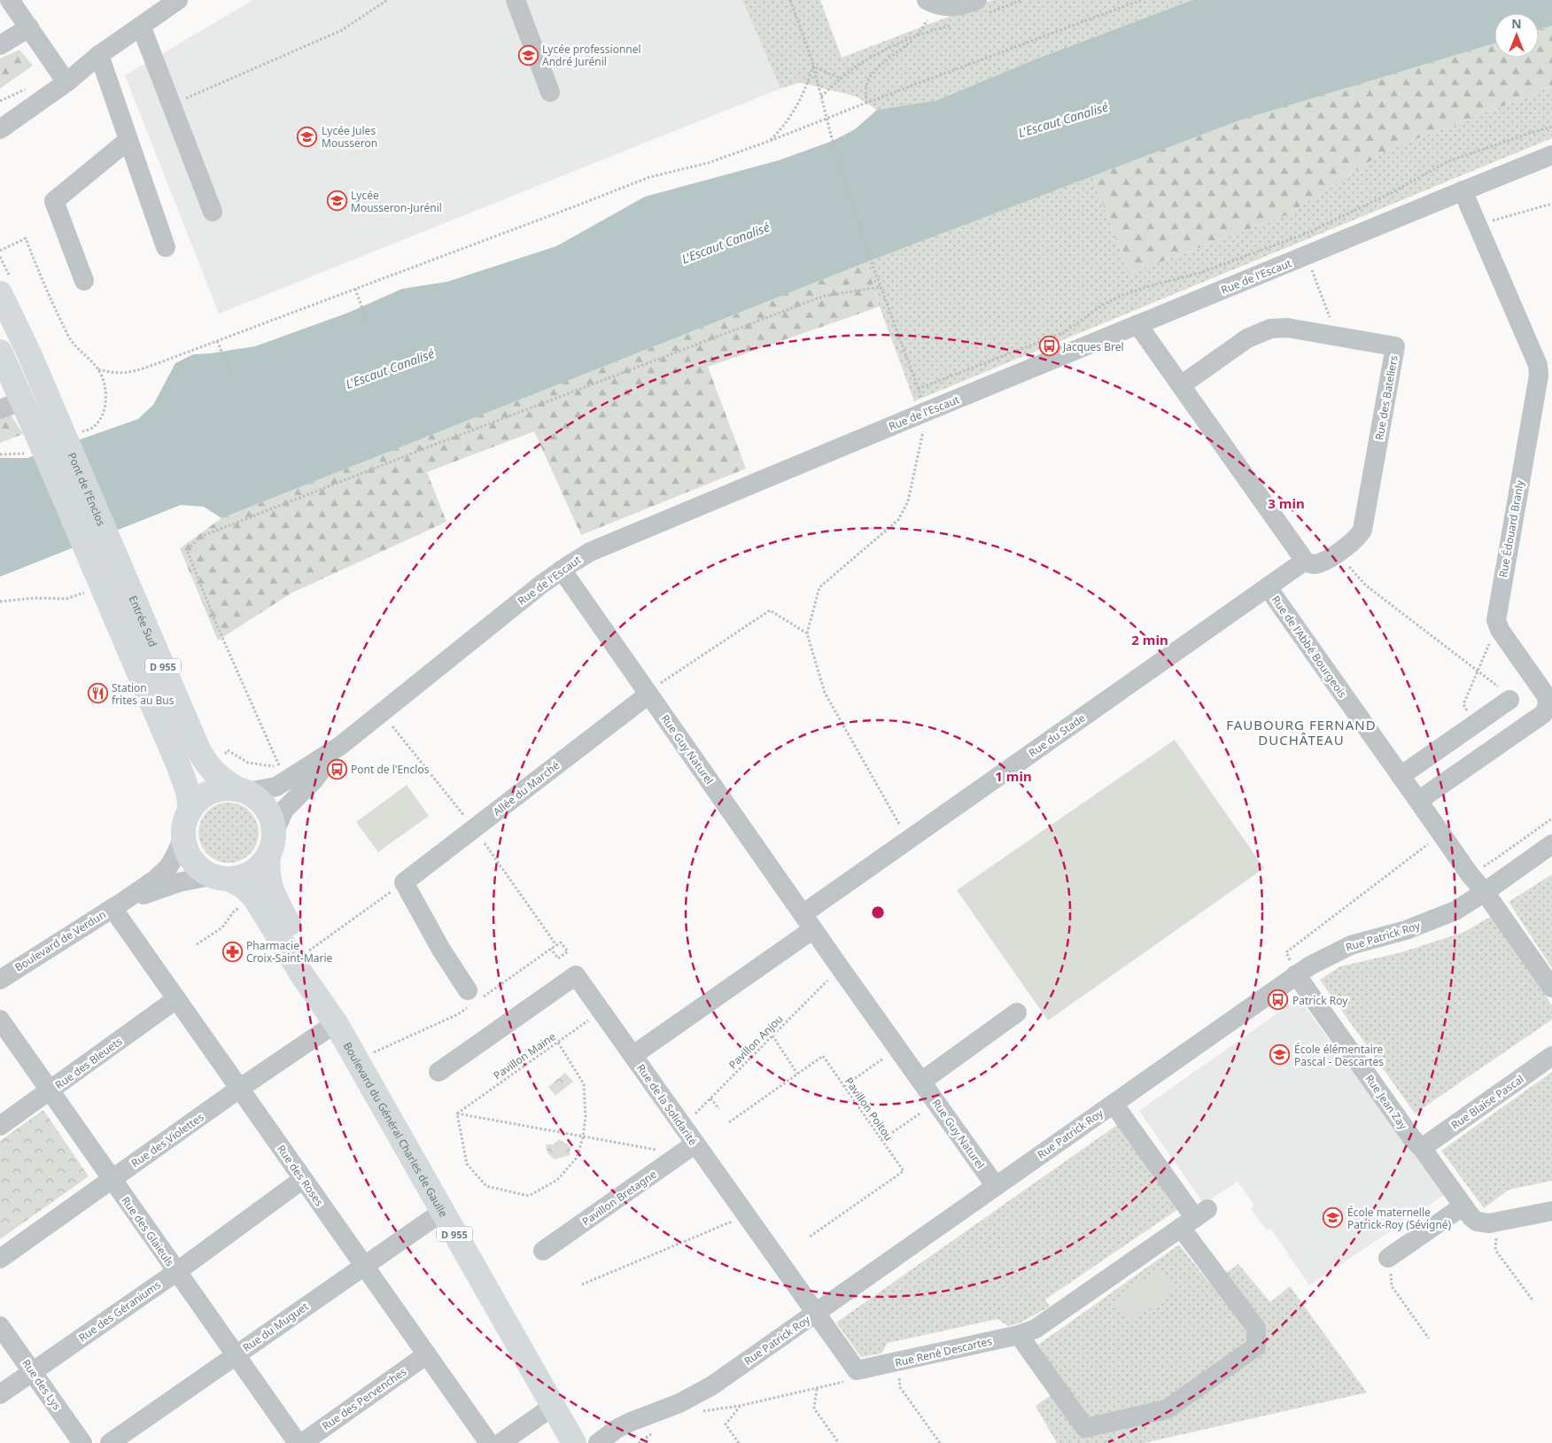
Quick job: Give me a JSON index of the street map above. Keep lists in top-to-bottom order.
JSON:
{
  "streets": {
    "main road": [
      "Pont de l'Enclos",
      "Entrée Sud",
      "D 955",
      "Boulevard du Général Charles de Gaulle"
    ],
    "street": [
      "Rue de l'Escaut",
      "Rue des Bateliers",
      "Rue Édouard Branly",
      "Rue de l'Abbé Bourgeois",
      "Rue du Stade",
      "Rue Guy Naturel",
      "Allée du Marché",
      "Rue Patrick Roy",
      "Boulevard de Verdun",
      "Rue des Bleuets",
      "Rue Jean Zay",
      "Rue Blaise Pascal",
      "Rue de la Solidarité",
      "Rue des Violettes",
      "Rue des Roses",
      "Pavillon Bretagne",
      "Rue des Glaieuls",
      "Rue des Géraniums",
      "Rue du Muguet",
      "Rue René Descartes",
      "Rue des Lys",
      "Rue des Pervenches"
    ],
    "path": ["Pavillon Anjou", "Pavillon Maine", "Pavillon Poitou"]
  },
  "crossings": [
    ["Rue de l'Escaut", "Rue Édouard Branly"],
    ["Rue de l'Escaut", "Entrée Sud"],
    ["Rue de l'Escaut", "D 955"],
    ["Rue de l'Escaut", "Rue Guy Naturel"],
    ["Rue de l'Escaut", "Boulevard de Verdun"],
    ["Rue de l'Escaut", "Boulevard du Général Charles de Gaulle"],
    ["Rue des Bateliers", "Rue de l'Abbé Bourgeois"],
    ["Pont de l'Enclos", "Entrée Sud"],
    ["Entrée Sud", "D 955"],
    ["Entrée Sud", "Boulevard de Verdun"],
    ["Entrée Sud", "Boulevard du Général Charles de Gaulle"],
    ["Rue de l'Abbé Bourgeois", "Rue du Stade"],
    ["Rue de l'Abbé Bourgeois", "Rue Patrick Roy"],
    ["D 955", "Boulevard de Verdun"],
    ["D 955", "Boulevard du Général Charles de Gaulle"],
    ["Rue du Stade", "Rue Guy Naturel"],
    ["Rue Guy Naturel", "Allée du Marché"],
    ["Rue Guy Naturel", "Rue Patrick Roy"],
    ["Rue Guy Naturel", "Pavillon Anjou"],
    ["Rue Patrick Roy", "Rue Jean Zay"],
    ["Rue Patrick Roy", "Rue de la Solidarité"],
    ["Boulevard de Verdun", "Boulevard du Général Charles de Gaulle"],
    ["Boulevard de Verdun", "Rue des Roses"],
    ["Pavillon Anjou", "Rue de la Solidarité"],
    ["Pavillon Maine", "Rue de la Solidarité"],
    ["Rue des Bleuets", "Rue des Roses"],
    ["Rue des Bleuets", "Rue des Glaieuls"],
    ["Rue Jean Zay", "Rue Blaise Pascal"],
    ["Rue de la Solidarité", "Pavillon Bretagne"],
    ["Rue de la Solidarité", "Rue René Descartes"],
    ["Boulevard du Général Charles de Gaulle", "Rue des Violettes"],
    ["Boulevard du Général Charles de Gaulle", "Rue du Muguet"],
    ["Rue des Violettes", "Rue des Roses"],
    ["Rue des Violettes", "Rue des Glaieuls"],
    ["Rue des Roses", "Rue des Géraniums"],
    ["Rue des Roses", "Rue du Muguet"],
    ["Rue des Roses", "Rue des Pervenches"],
    ["Rue des Glaieuls", "Rue des Géraniums"],
    ["Rue des Glaieuls", "Rue du Muguet"],
    ["Rue des Géraniums", "Rue des Lys"]
  ],
  "districts": ["FAUBOURG FERNAND DUCHÂTEAU"],
  "water": ["L'Escaut Canalisé"],
  "places": {
    "school or university": [
      "Lycée professionnel André Jurénil",
      "Lycée Jules Mousseron",
      "Lycée Mousseron-Jurénil",
      "École élémentaire Pascal - Descartes",
      "École maternelle Patrick-Roy (Sévigné)"
    ],
    "bus stop": ["Jacques Brel", "Pont de l'Enclos", "Patrick Roy"],
    "restaurant": ["Station frites au Bus"],
    "pharmacy": ["Pharmacie Croix-Saint-Marie"]
  },
  "north": "top",
  "rings": ["3 min", "2 min", "1 min"]
}
